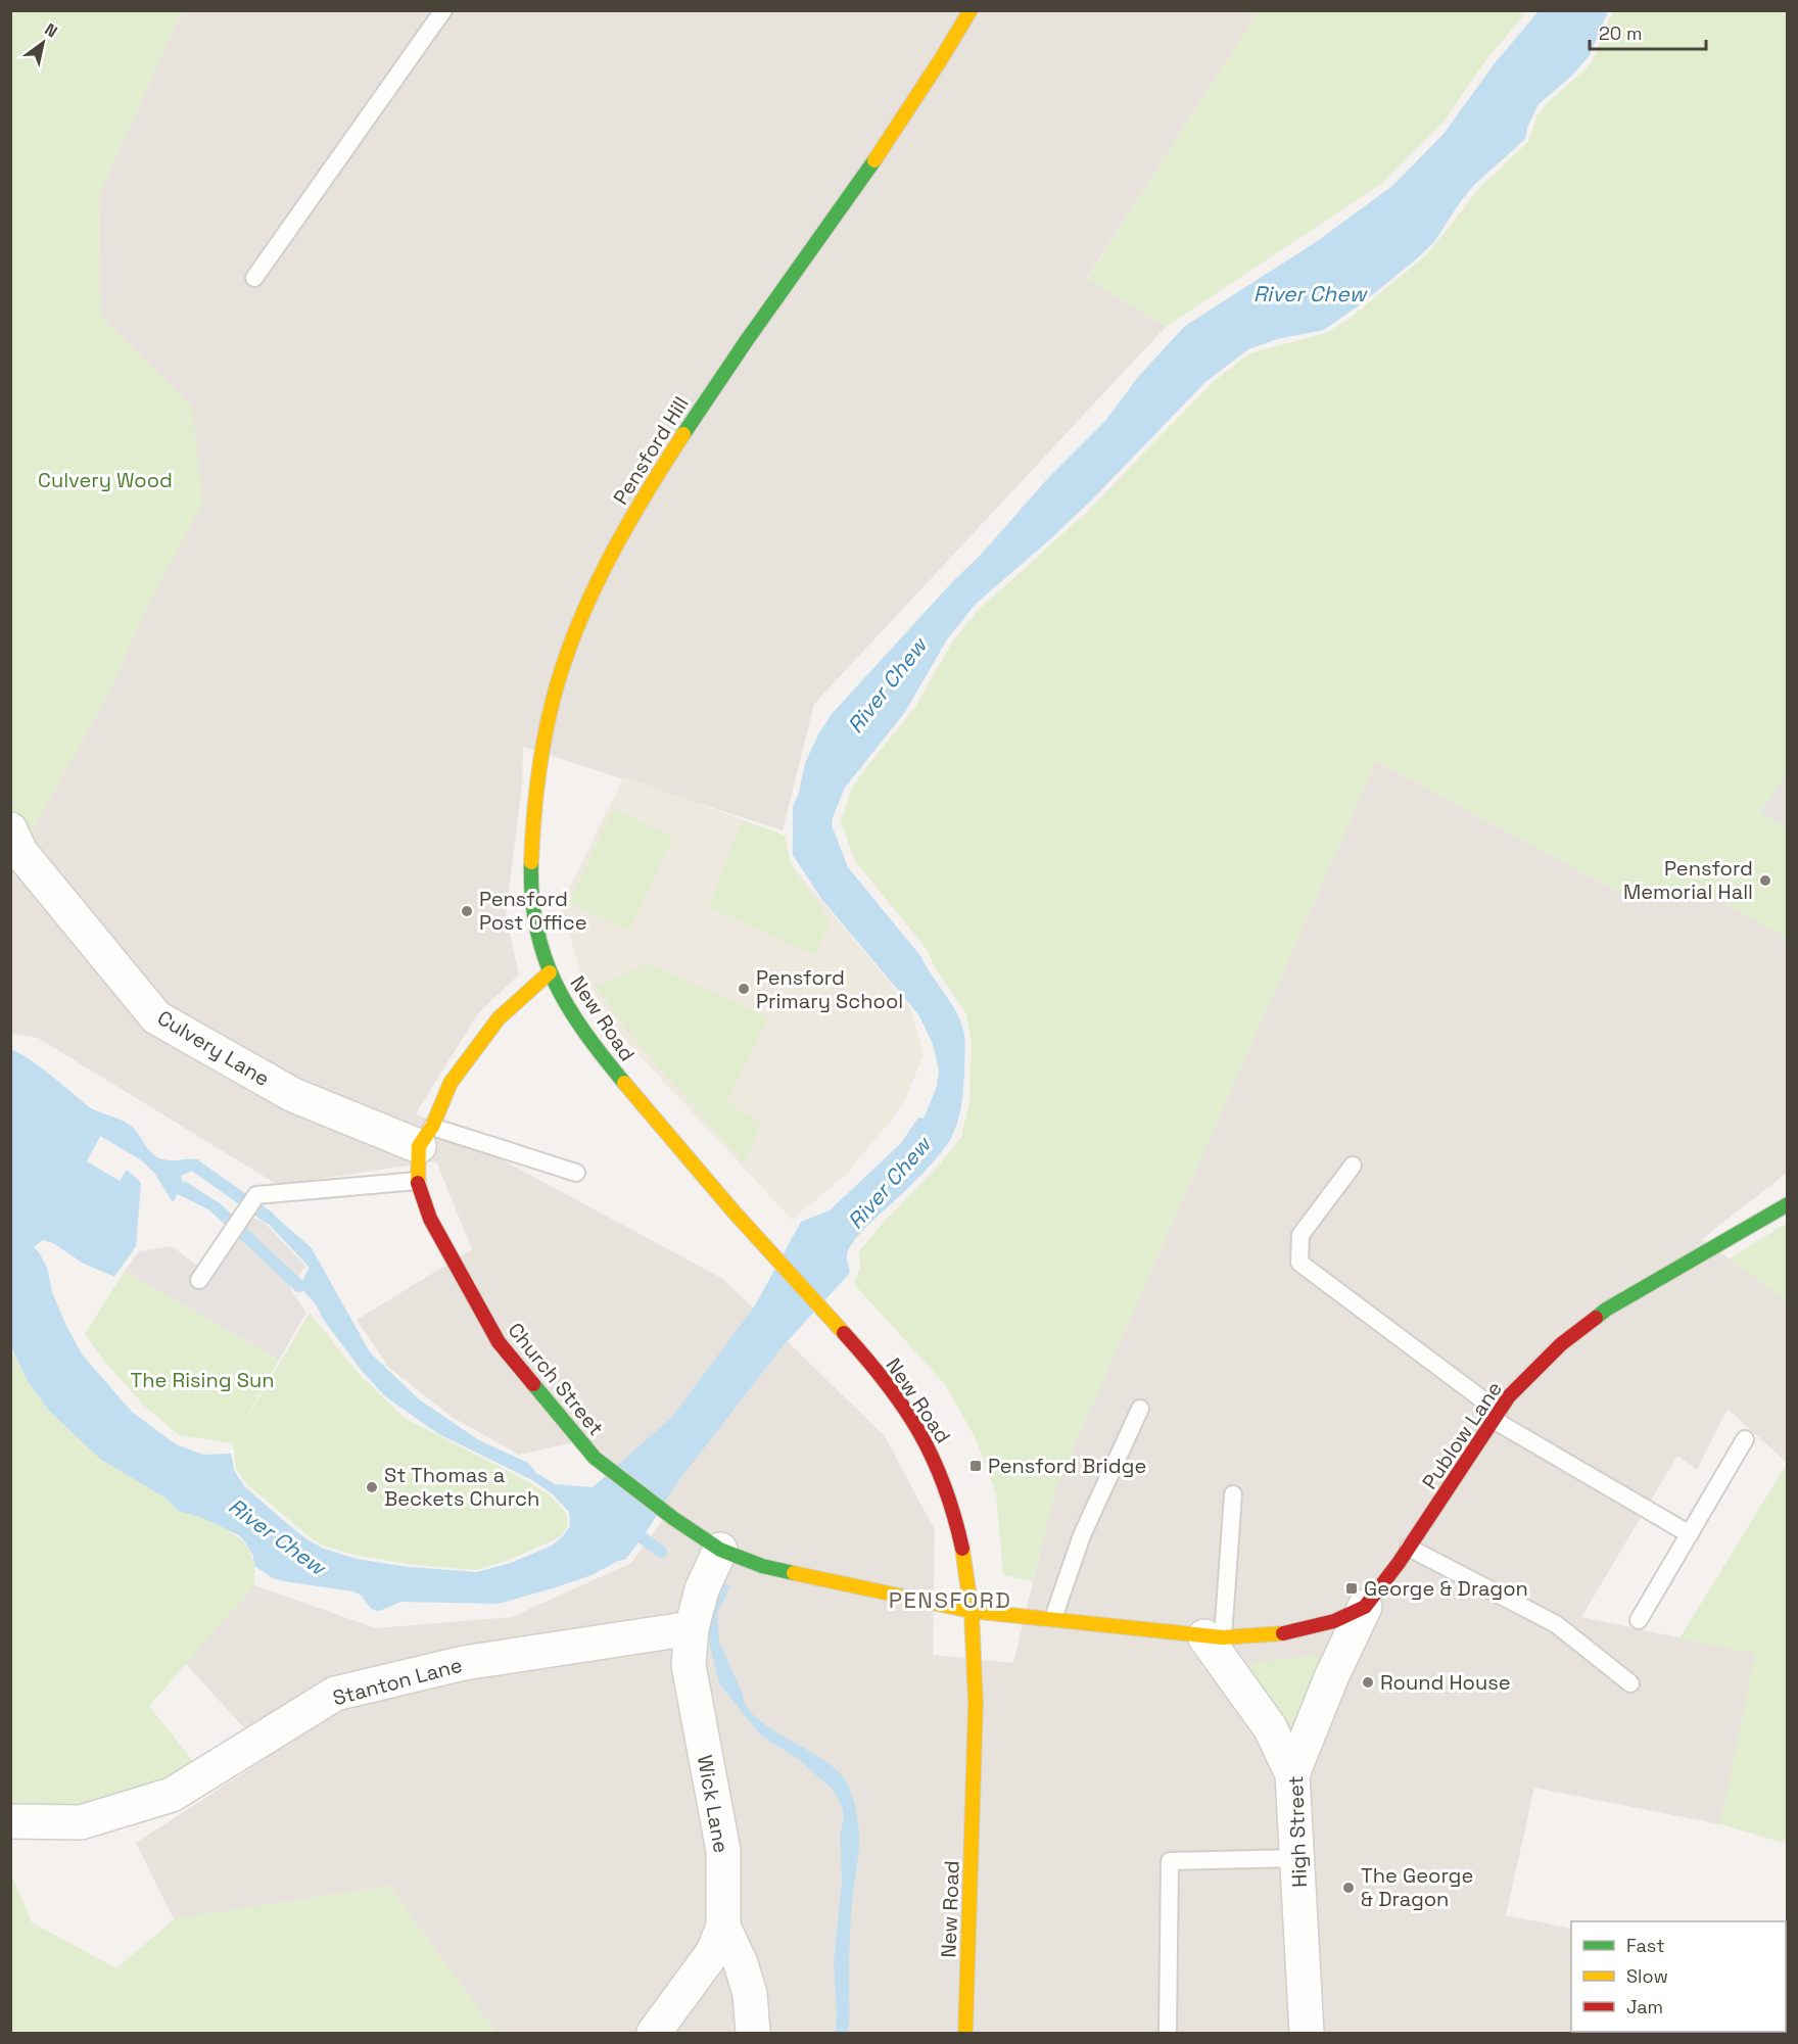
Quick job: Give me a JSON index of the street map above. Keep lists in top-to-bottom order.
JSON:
{
  "streets": {
    "main road": [
      "Pensford Hill",
      "New Road",
      "Church Street",
      "Publow Lane"
    ],
    "street": [
      "Culvery Lane",
      "Stanton Lane",
      "Wick Lane",
      "High Street"
    ]
  },
  "crossings": [
    ["Pensford Hill", "New Road"],
    ["Pensford Hill", "Church Street"],
    ["New Road", "Church Street"],
    ["Culvery Lane", "Church Street"],
    ["Publow Lane", "High Street"],
    ["Stanton Lane", "Wick Lane"]
  ],
  "districts": ["PENSFORD"],
  "water": ["River Chew"],
  "parks": ["Culvery Wood", "The Rising Sun"],
  "places": {
    "other": [
      "Pensford Memorial Hall",
      "Pensford Post Office",
      "Pensford Primary School",
      "St Thomas a Beckets Church",
      "Round House",
      "The George & Dragon"
    ],
    "transit": ["Pensford Bridge", "George & Dragon"]
  },
  "legend": ["Fast", "Slow", "Jam"],
  "scale_bar": "20 m",
  "north": "top right"
}
